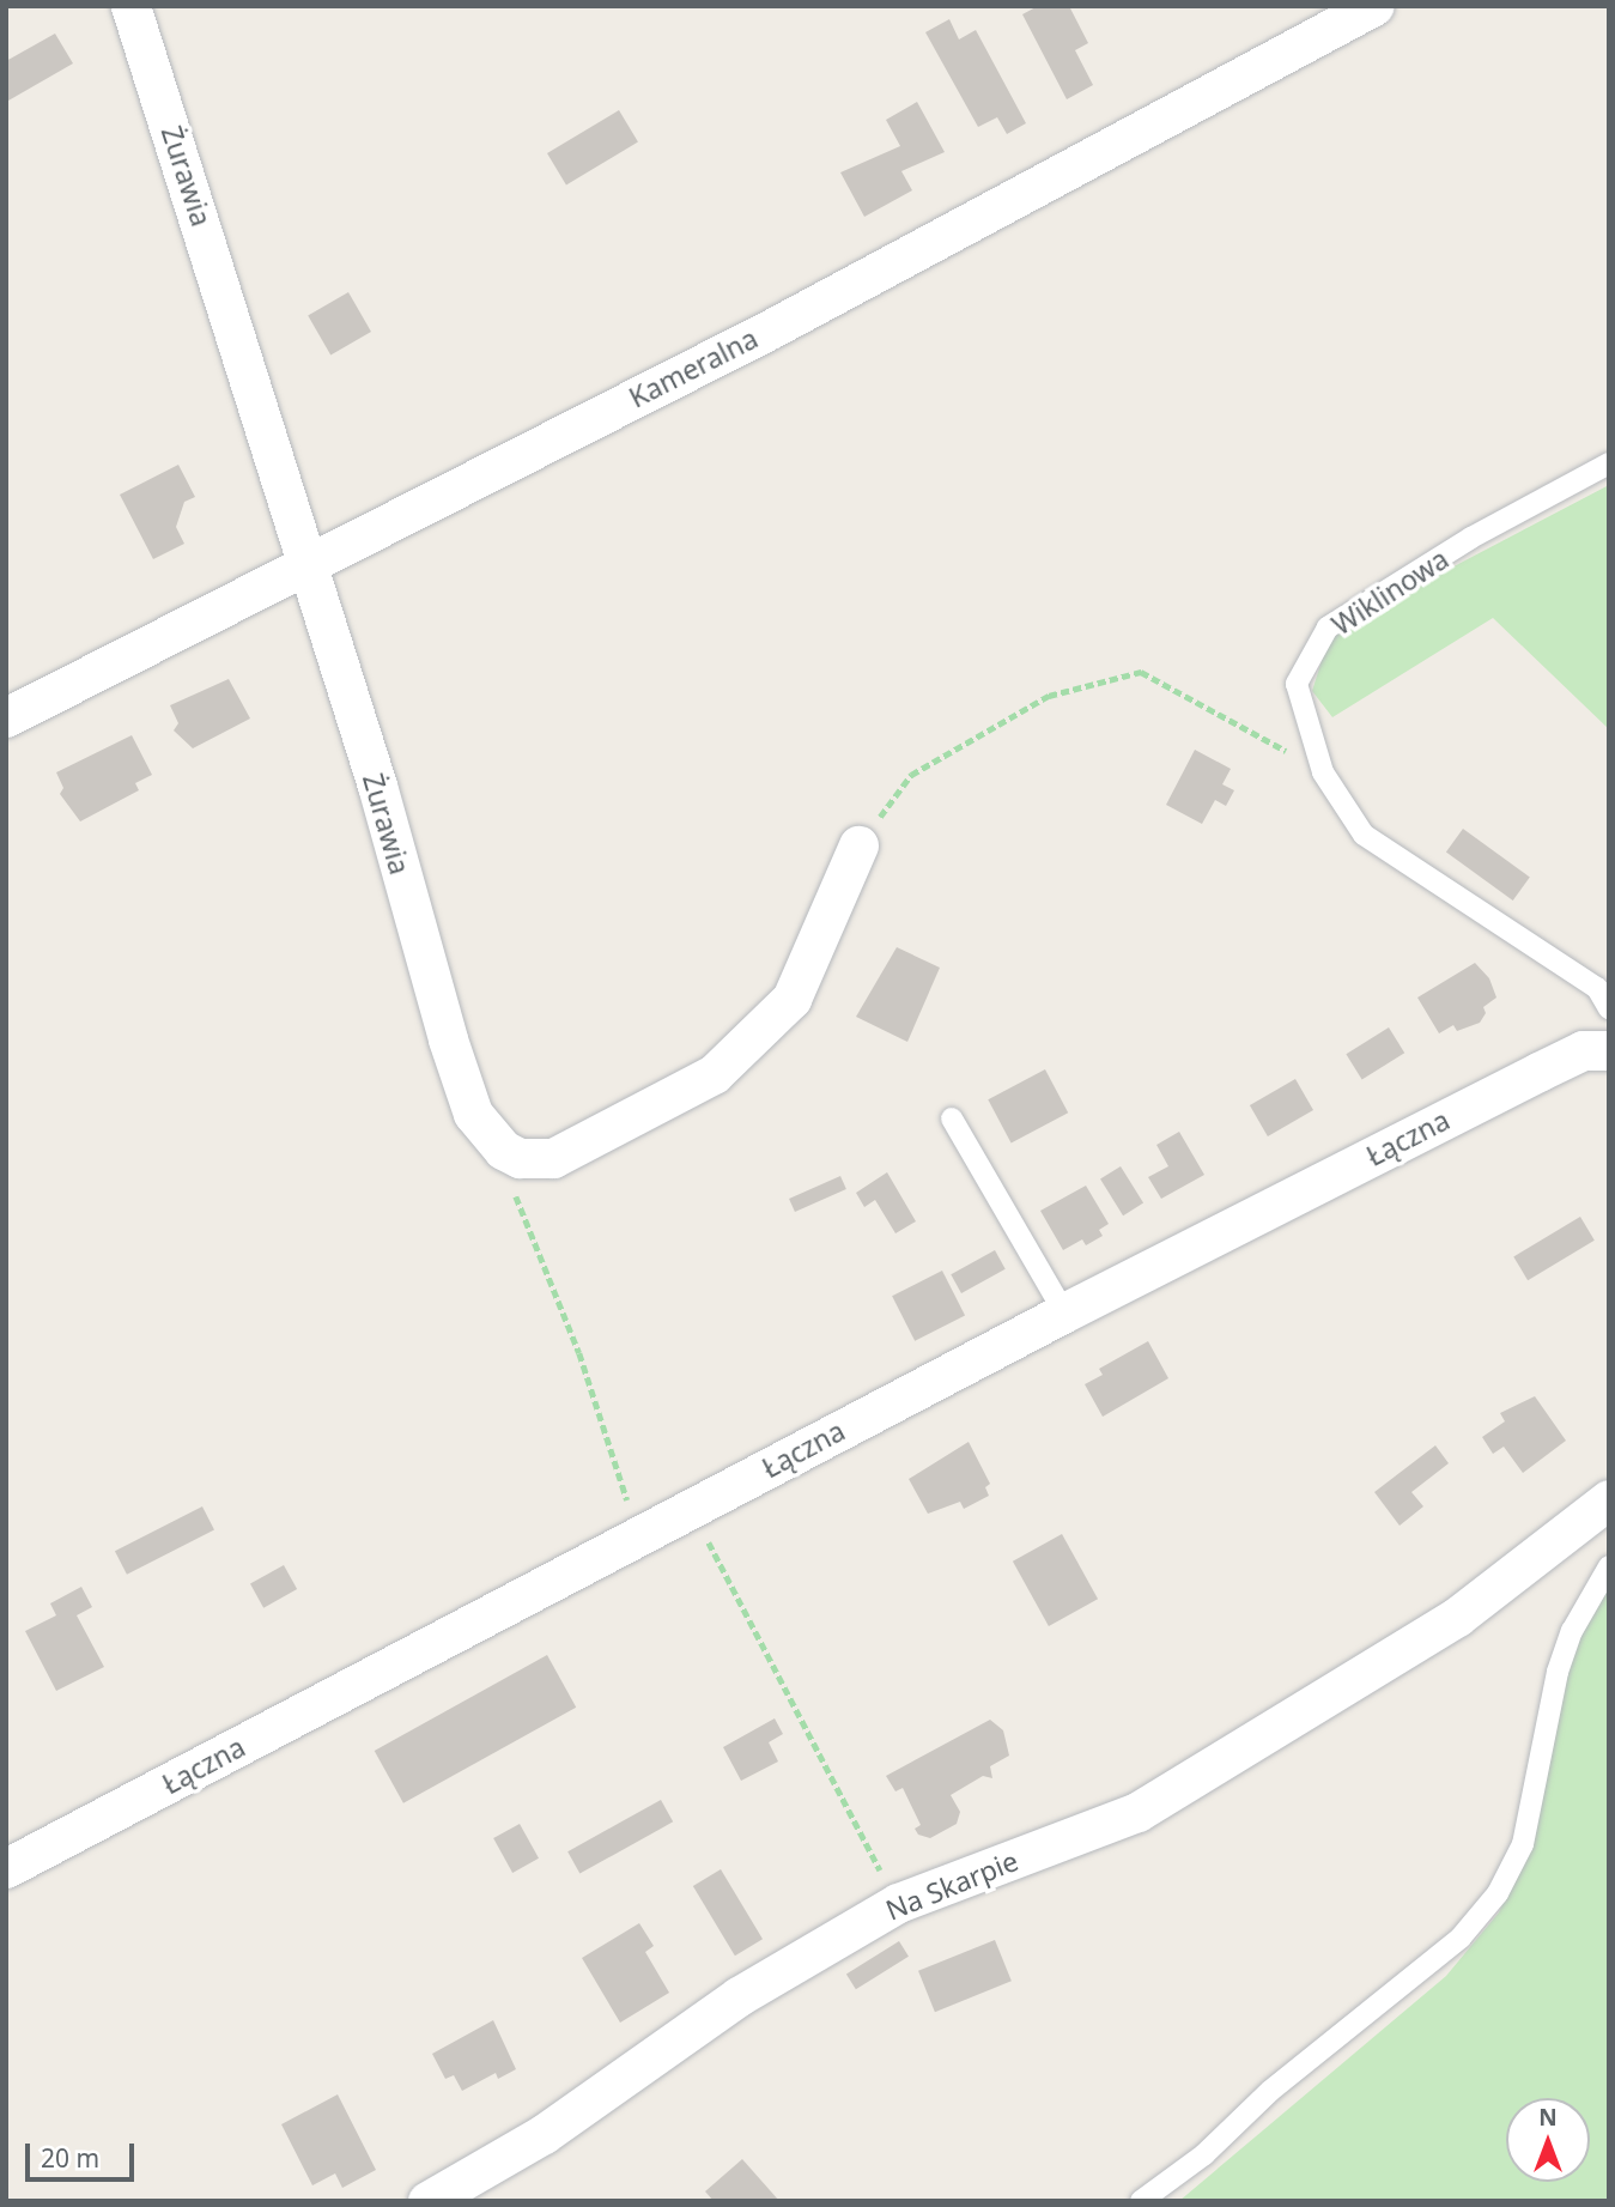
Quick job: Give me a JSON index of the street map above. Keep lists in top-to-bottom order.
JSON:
{
  "streets": {
    "street": [
      "Żurawia",
      "Kameralna",
      "Łączna",
      "Na Skarpie"
    ],
    "lane": ["Wiklinowa"]
  },
  "crossings": [
    ["Żurawia", "Kameralna"]
  ],
  "scale_bar": "20 m",
  "north": "top"
}
